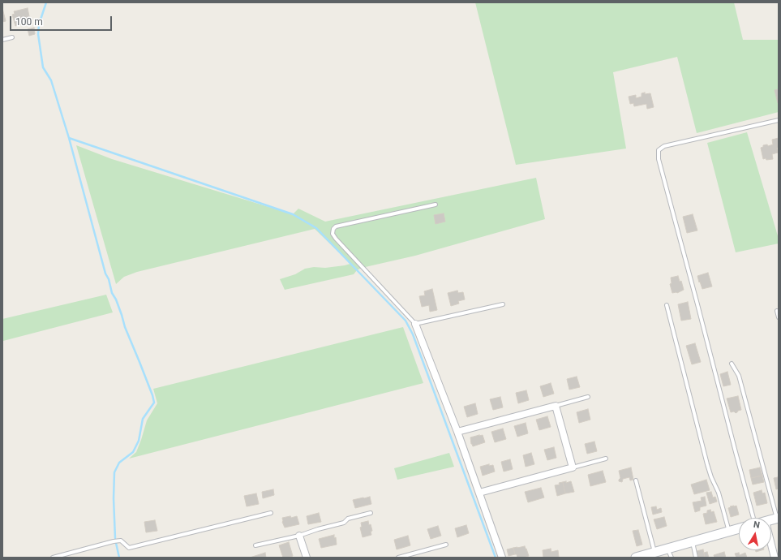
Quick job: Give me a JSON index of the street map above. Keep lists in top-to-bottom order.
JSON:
{
  "scale_bar": "100 m",
  "north": "top"
}
